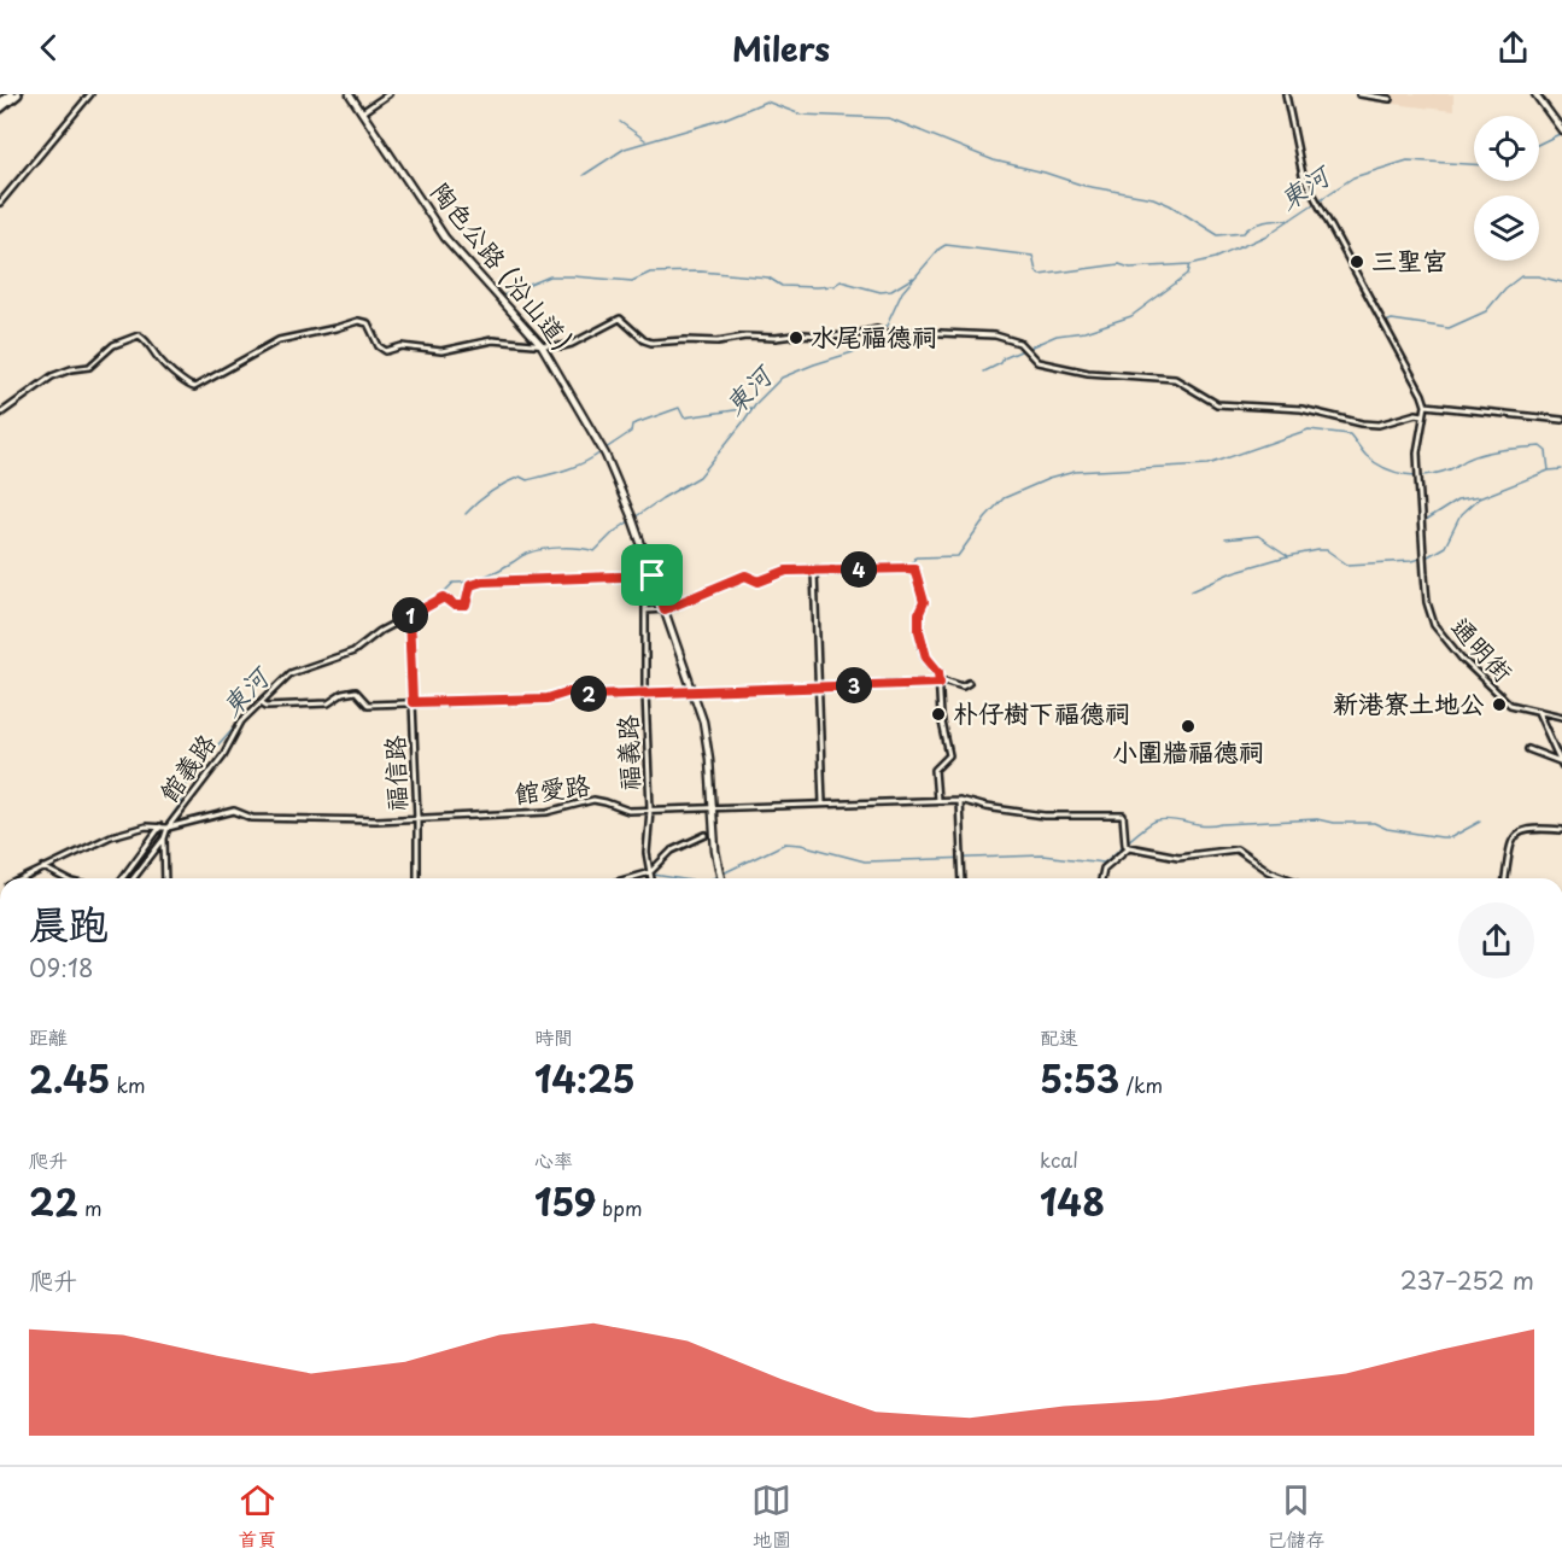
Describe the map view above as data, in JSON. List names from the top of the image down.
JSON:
{
  "streets": {
    "main road": ["陶色公路 (沿山道)"],
    "street": [
      "通明街",
      "福義路",
      "館義路",
      "福信路",
      "館愛路"
    ]
  },
  "crossings": [
    ["陶色公路 (沿山道)", "福義路"],
    ["陶色公路 (沿山道)", "館義路"],
    ["陶色公路 (沿山道)", "館愛路"],
    ["福義路", "館義路"],
    ["福義路", "館愛路"],
    ["館義路", "福信路"],
    ["館義路", "館愛路"],
    ["福信路", "館愛路"]
  ],
  "water": ["東河"],
  "places": [
    "三聖宮",
    "水尾福德祠",
    "新港寮土地公",
    "朴仔樹下福德祠",
    "小圍牆福德祠"
  ],
  "page": {
    "header": "Milers",
    "pins": [
      "4",
      "1",
      "3",
      "2"
    ],
    "heading": ["晨跑", "09:18"],
    "stats": [
      ["距離", "2.45 km"],
      ["時間", "14:25"],
      ["配速", "5:53 /km"],
      ["爬升", "22 m"],
      ["心率", "159 bpm"],
      ["kcal", "148"]
    ],
    "chart": ["爬升", "237–252 m"],
    "tabs": ["首頁", "地圖", "已儲存"]
  }
}
